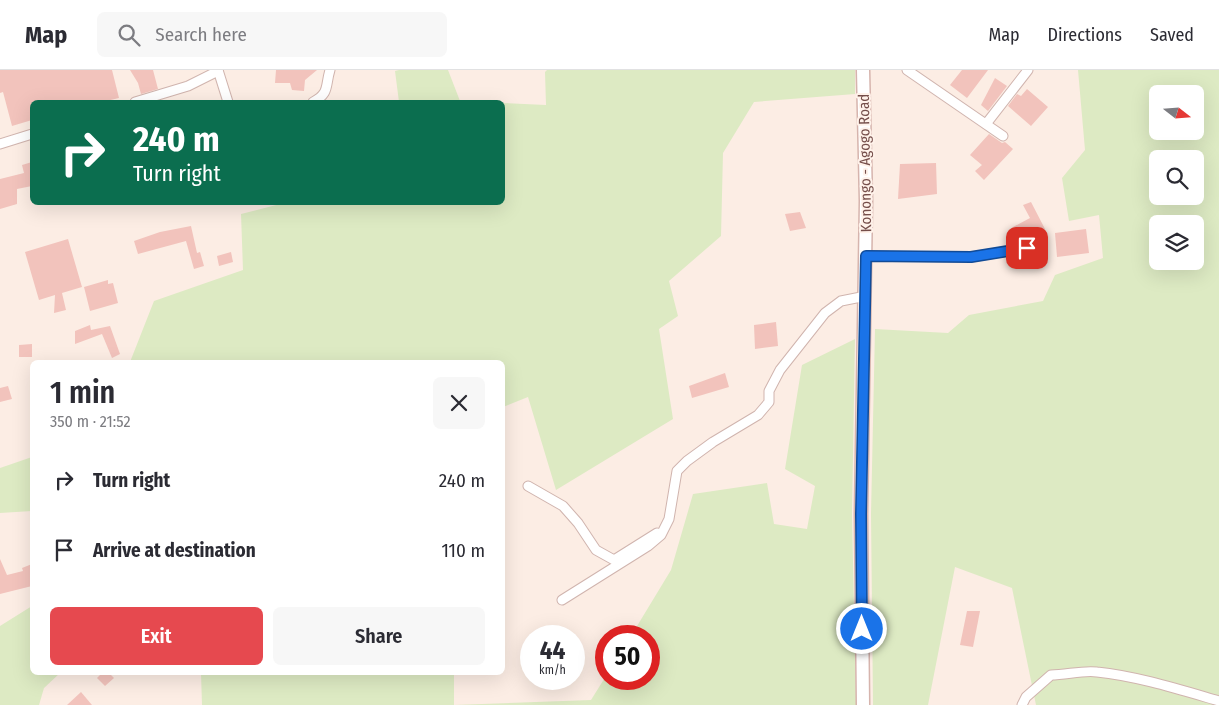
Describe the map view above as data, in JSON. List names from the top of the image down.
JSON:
{
  "streets": {
    "main road": ["Konongo - Agogo Road"]
  },
  "north": "right",
  "page": {
    "header": "Map",
    "search": "Search here",
    "nav": ["Map", "Directions", "Saved"],
    "turn": ["240 m", "Turn right"],
    "heading": ["1 min", "350 m · 21:52"],
    "list": [
      {
        "name": "Turn right",
        "value": "240 m"
      },
      {
        "name": "Arrive at destination",
        "value": "110 m"
      }
    ],
    "buttons": ["Exit", "Share"],
    "speed": "44 km/h",
    "limit": "50"
  }
}
